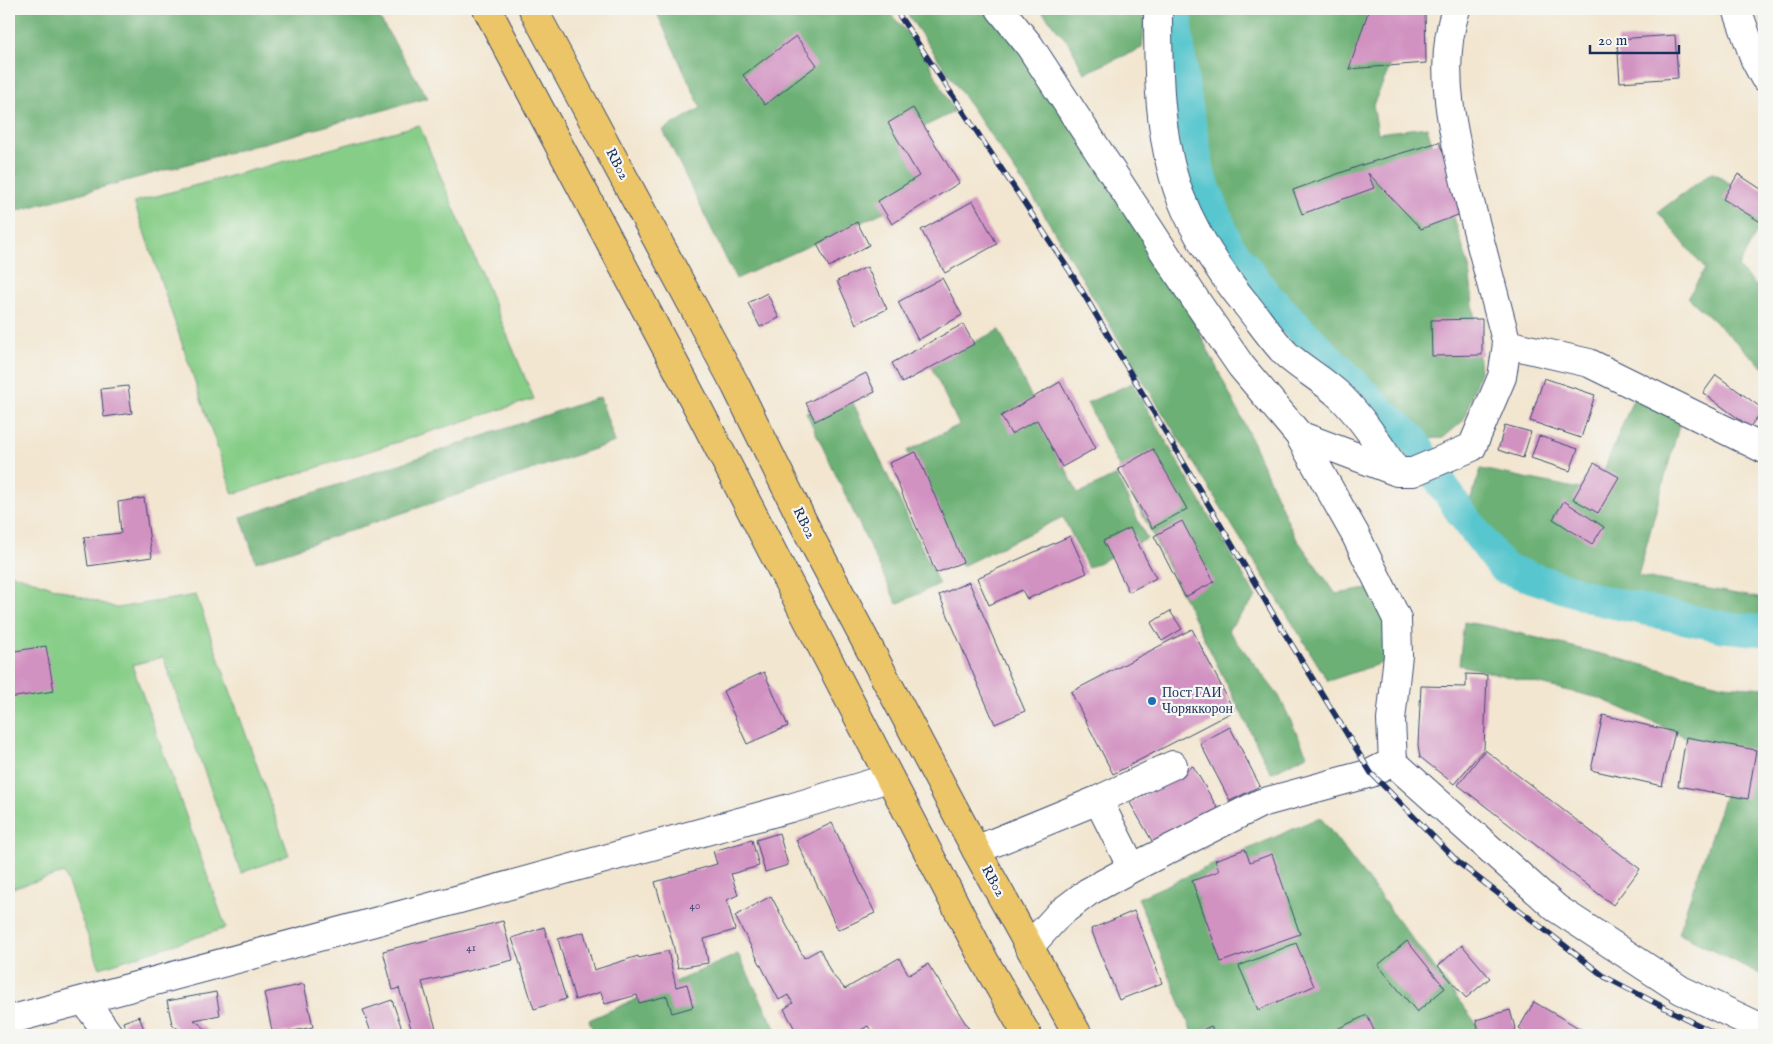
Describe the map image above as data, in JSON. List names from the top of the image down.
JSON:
{
  "streets": {
    "highway": ["RB02"]
  },
  "places": ["Пост ГАИ Чоряккорон"],
  "house_numbers": ["40", "41"],
  "scale_bar": "20 m"
}
